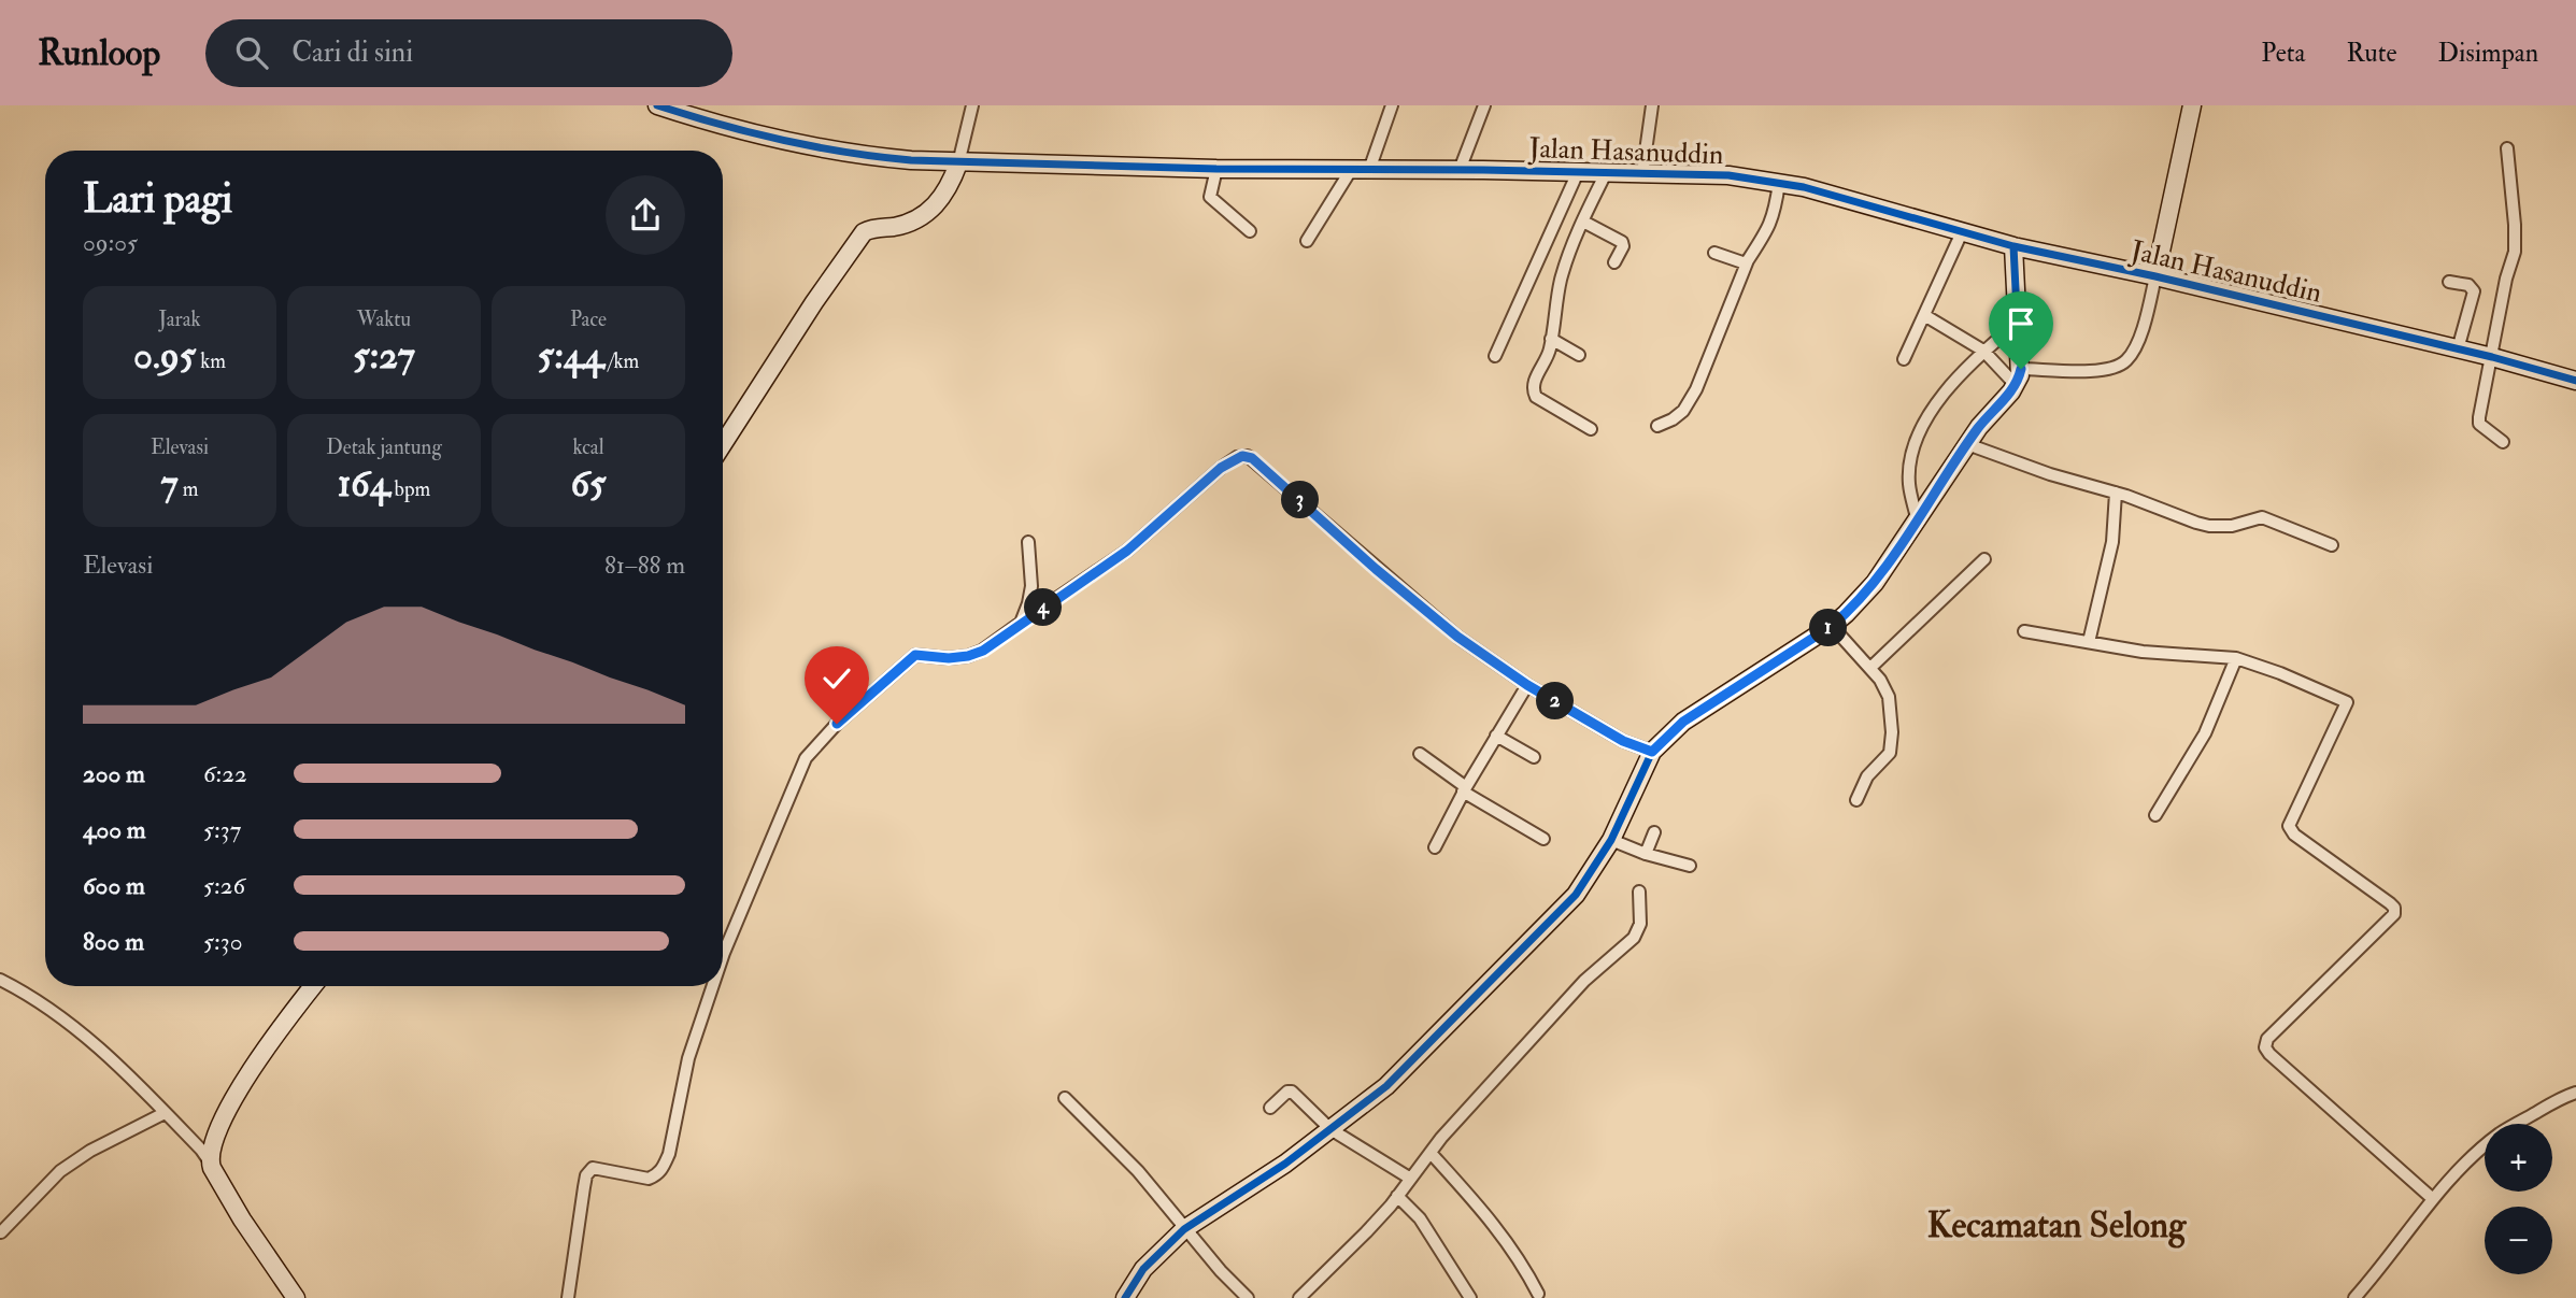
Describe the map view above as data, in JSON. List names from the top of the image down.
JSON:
{
  "streets": {
    "street": ["Jalan Hasanuddin"]
  },
  "districts": ["Kecamatan Selong"],
  "page": {
    "header": "Runloop",
    "search": "Cari di sini",
    "nav": ["Peta", "Rute", "Disimpan"],
    "heading": ["Lari pagi", "09:05"],
    "stats": [
      ["Jarak", "0.95 km"],
      ["Waktu", "5:27"],
      ["Pace", "5:44 /km"],
      ["Elevasi", "7 m"],
      ["Detak jantung", "164 bpm"],
      ["kcal", "65"]
    ],
    "pins": [
      "3",
      "4",
      "1",
      "2"
    ],
    "chart": ["Elevasi", "81–88 m"],
    "list": [
      {
        "name": "200 m",
        "note": "6:22"
      },
      {
        "name": "400 m",
        "note": "5:37"
      },
      {
        "name": "600 m",
        "note": "5:26"
      },
      {
        "name": "800 m",
        "note": "5:30"
      }
    ],
    "map_buttons": ["+", "−"]
  }
}
